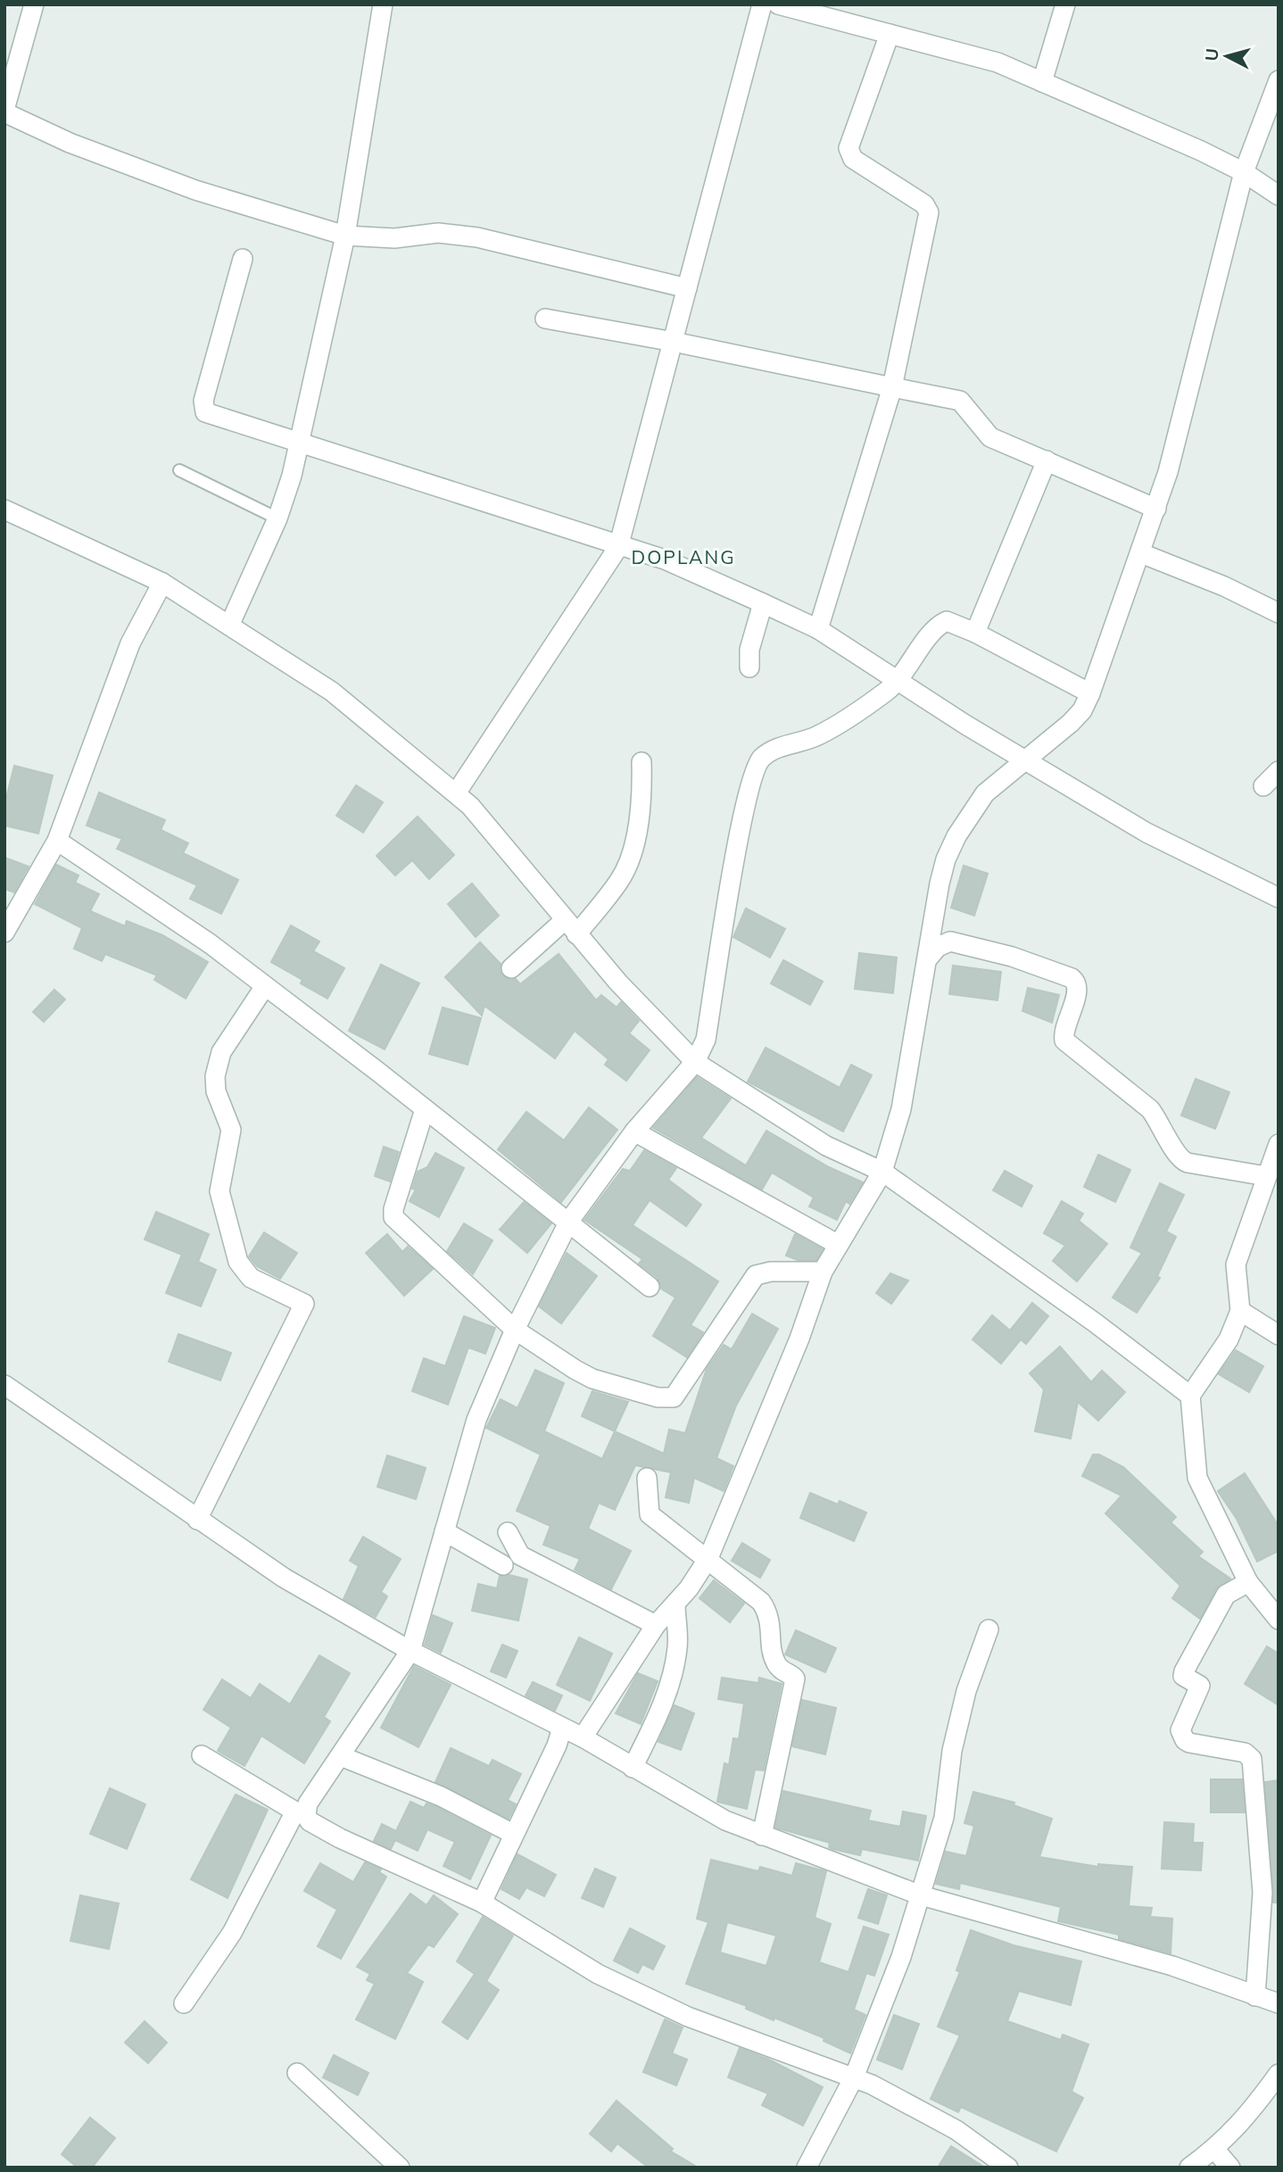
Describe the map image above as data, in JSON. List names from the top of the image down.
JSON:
{
  "districts": ["DOPLANG"],
  "north": "left"
}
